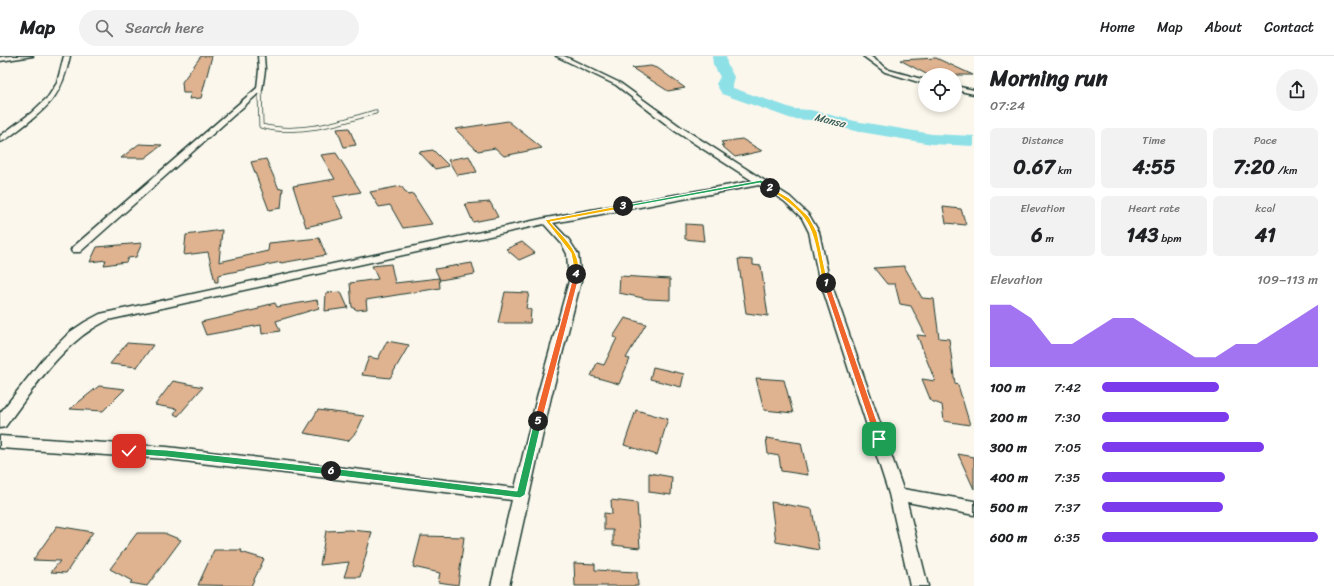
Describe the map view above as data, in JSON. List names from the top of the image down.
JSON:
{
  "water": ["Mansa"],
  "page": {
    "header": "Map",
    "search": "Search here",
    "nav": [
      "Home",
      "Map",
      "About",
      "Contact"
    ],
    "heading": ["Morning run", "07:24"],
    "stats": [
      ["Distance", "0.67 km"],
      ["Time", "4:55"],
      ["Pace", "7:20 /km"],
      ["Elevation", "6 m"],
      ["Heart rate", "143 bpm"],
      ["kcal", "41"]
    ],
    "pins": [
      "2",
      "3",
      "4",
      "1",
      "5",
      "6"
    ],
    "chart": ["Elevation", "109–113 m"],
    "list": [
      {
        "name": "100 m",
        "note": "7:42"
      },
      {
        "name": "200 m",
        "note": "7:30"
      },
      {
        "name": "300 m",
        "note": "7:05"
      },
      {
        "name": "400 m",
        "note": "7:35"
      },
      {
        "name": "500 m",
        "note": "7:37"
      },
      {
        "name": "600 m",
        "note": "6:35"
      }
    ]
  }
}
